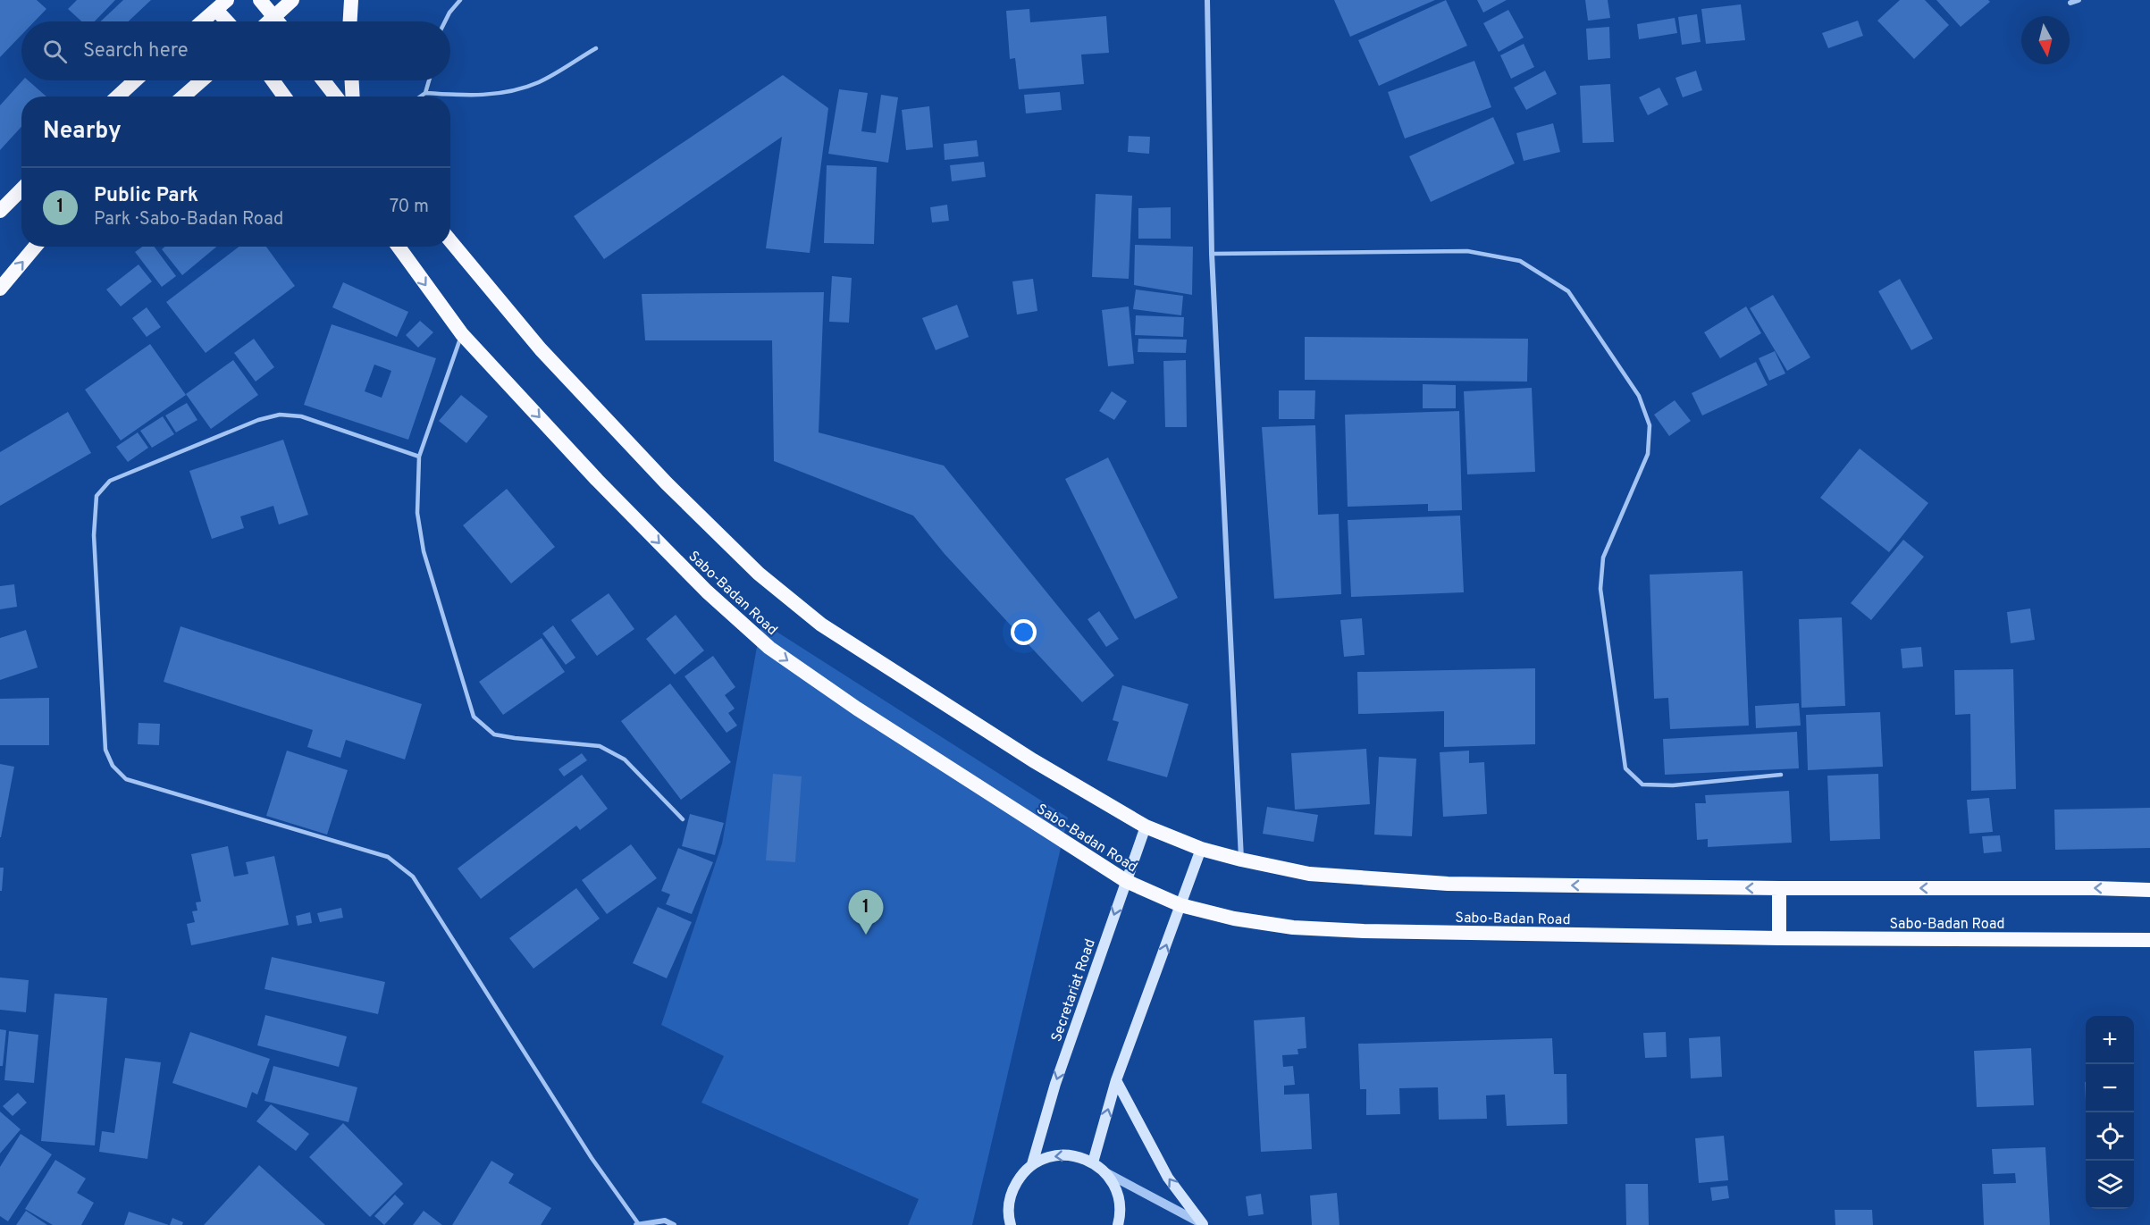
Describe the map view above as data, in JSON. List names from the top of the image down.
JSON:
{
  "streets": {
    "highway": ["Sabo-Badan Road"],
    "main road": ["Secretariat Road"]
  },
  "crossings": [
    ["Sabo-Badan Road", "Secretariat Road"]
  ],
  "north": "bottom",
  "page": {
    "search": "Search here",
    "heading": "Nearby",
    "list": [
      {
        "mark": "1",
        "name": "Public Park",
        "note": "Park · Sabo-Badan Road",
        "value": "70 m"
      }
    ],
    "pins": "1",
    "map_buttons": ["+", "−"]
  }
}
